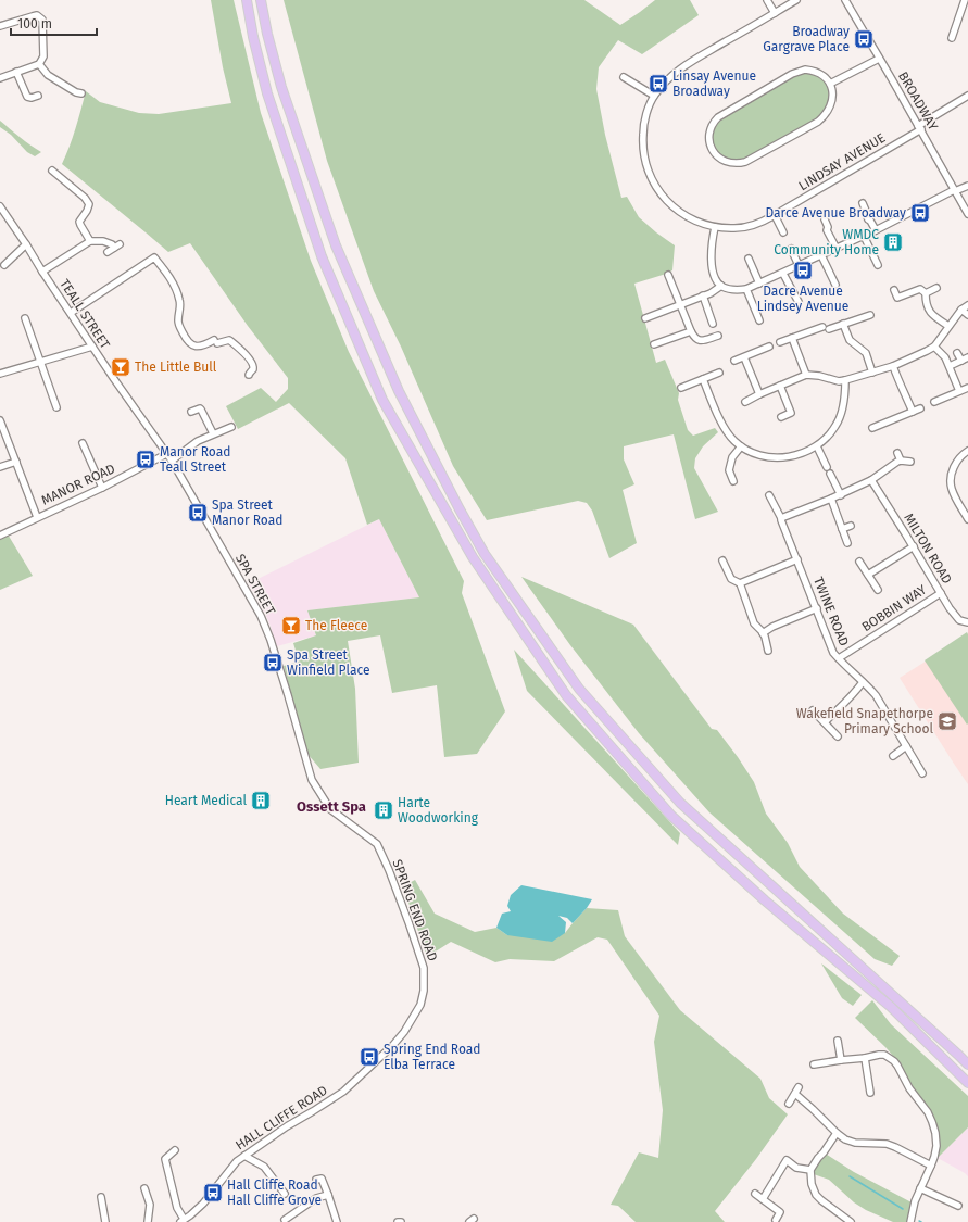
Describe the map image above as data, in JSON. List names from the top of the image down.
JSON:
{
  "streets": {
    "street": [
      "BROADWAY",
      "LINDSAY AVENUE",
      "TEALL STREET",
      "MANOR ROAD",
      "MILTON ROAD",
      "SPA STREET",
      "BOBBIN WAY",
      "TWINE ROAD",
      "SPRING END ROAD",
      "HALL CLIFFE ROAD"
    ]
  },
  "crossings": [
    ["BROADWAY", "LINDSAY AVENUE"],
    ["TEALL STREET", "MANOR ROAD"],
    ["TEALL STREET", "SPA STREET"],
    ["MANOR ROAD", "SPA STREET"],
    ["MILTON ROAD", "BOBBIN WAY"],
    ["SPA STREET", "SPRING END ROAD"],
    ["BOBBIN WAY", "TWINE ROAD"],
    ["SPRING END ROAD", "HALL CLIFFE ROAD"]
  ],
  "districts": ["Ossett Spa"],
  "places": {
    "bus stop": [
      "Broadway Gargrave Place",
      "Linsay Avenue Broadway",
      "Darce Avenue Broadway",
      "Dacre Avenue Lindsey Avenue",
      "Manor Road Teall Street",
      "Spa Street Manor Road",
      "Spa Street Winfield Place",
      "Spring End Road Elba Terrace",
      "Hall Cliffe Road Hall Cliffe Grove"
    ],
    "building": ["WMDC Community Home", "Heart Medical", "Harte Woodworking"],
    "bar": ["The Little Bull", "The Fleece"],
    "school or university": ["Wakefield Snapethorpe Primary School"]
  },
  "scale_bar": "100 m"
}
